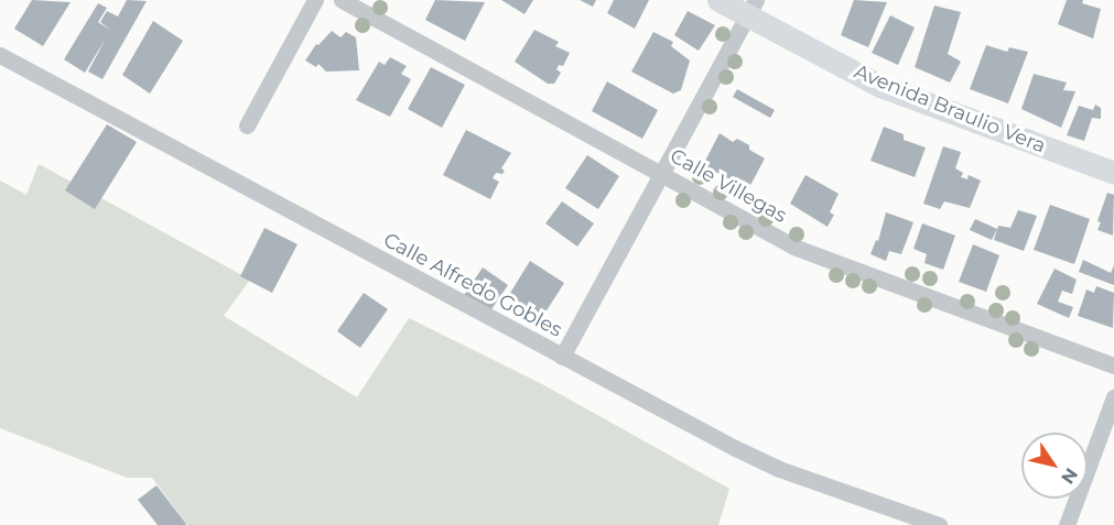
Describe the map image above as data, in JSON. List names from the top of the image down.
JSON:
{
  "streets": {
    "main road": ["Avenida Braulio Vera"],
    "street": ["Calle Villegas", "Calle Alfredo Gobles"]
  },
  "north": "bottom right"
}
